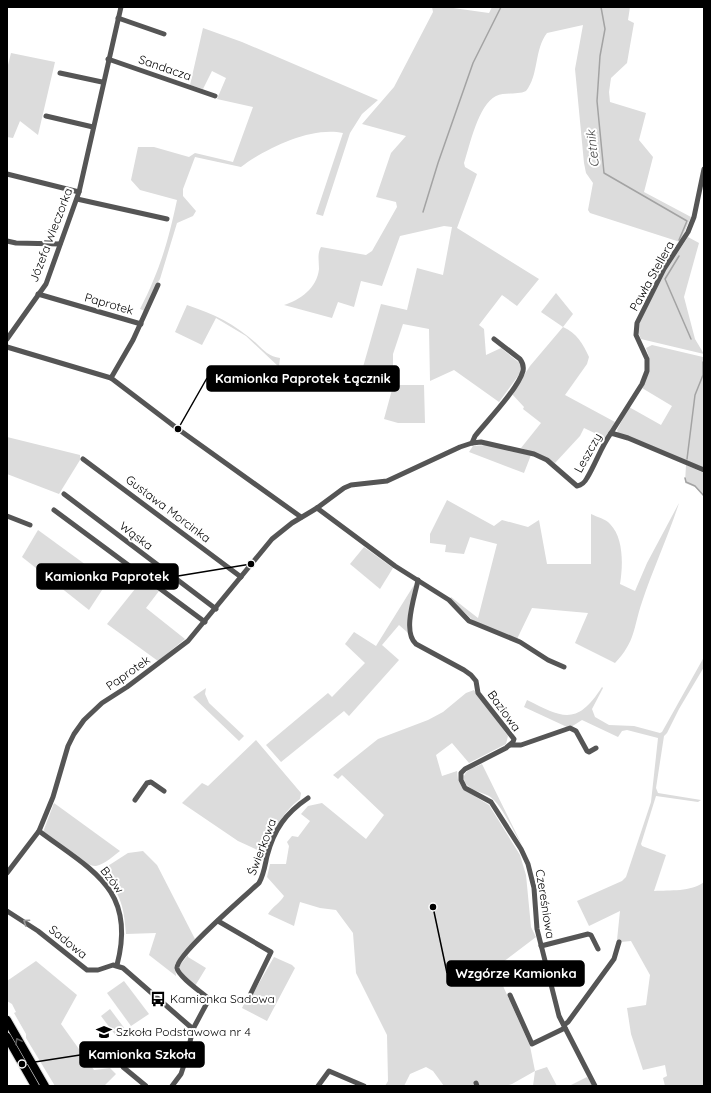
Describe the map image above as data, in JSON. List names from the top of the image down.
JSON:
{
  "streets": {
    "street": [
      "Sandacza",
      "Józefa Wieczorka",
      "Pawła Stellera",
      "Paprotek",
      "Leszczy",
      "Gustawa Morcinka",
      "Wąska",
      "Baziowa",
      "Świerkowa",
      "Bzów",
      "Czereśniowa",
      "Sadowa"
    ]
  },
  "crossings": [
    ["Józefa Wieczorka", "Paprotek"],
    ["Pawła Stellera", "Leszczy"],
    ["Paprotek", "Leszczy"],
    ["Paprotek", "Gustawa Morcinka"],
    ["Paprotek", "Wąska"],
    ["Paprotek", "Bzów"],
    ["Baziowa", "Czereśniowa"],
    ["Bzów", "Sadowa"]
  ],
  "one_way": ["Sadowa"],
  "water": ["Cetnik"],
  "places": {
    "other": [
      "Kamionka Paprotek Łącznik",
      "Kamionka Paprotek",
      "Wzgórze Kamionka",
      "Kamionka Szkoła"
    ],
    "bus stop": ["Kamionka Sadowa"],
    "school or university": ["Szkoła Podstawowa nr 4"]
  }
}
